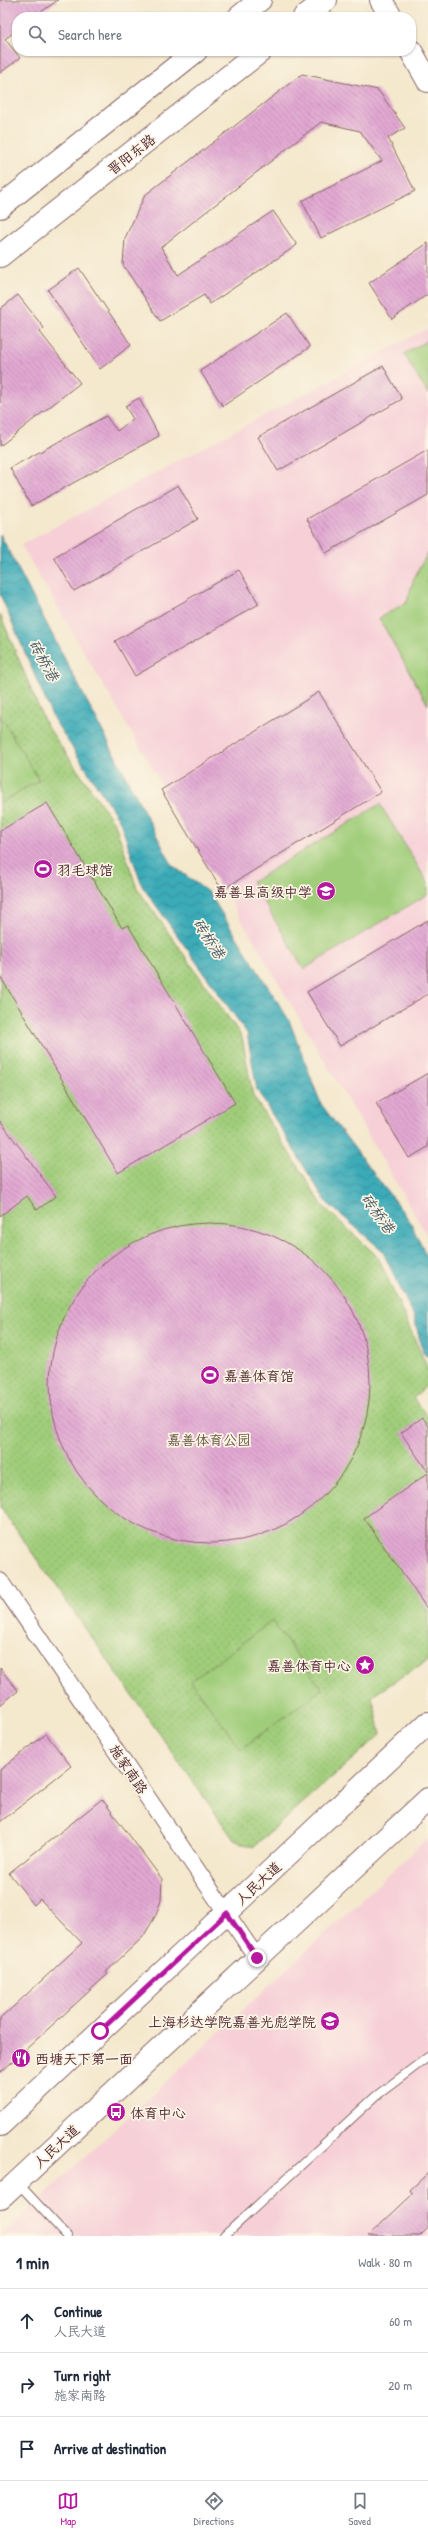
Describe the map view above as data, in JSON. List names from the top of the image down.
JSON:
{
  "streets": {
    "main road": ["晋阳东路", "人民大道"],
    "street": ["施家南路"]
  },
  "crossings": [
    ["施家南路", "人民大道"]
  ],
  "water": ["砖桥港"],
  "parks": ["嘉善体育公园"],
  "places": {
    "sports": ["羽毛球馆", "嘉善体育馆"],
    "school or university": ["嘉善县高级中学", "上海杉达学院嘉善光彪学院"],
    "place": ["嘉善体育中心"],
    "restaurant": ["西塘天下第一面"],
    "bus stop": ["体育中心"]
  },
  "page": {
    "search": "Search here",
    "heading": ["1 min", "Walk · 80 m"],
    "list": [
      ["Continue", "人民大道", "60 m"],
      ["Turn right", "施家南路", "20 m"],
      "Arrive at destination"
    ],
    "nav": ["Map", "Directions", "Saved"]
  }
}
